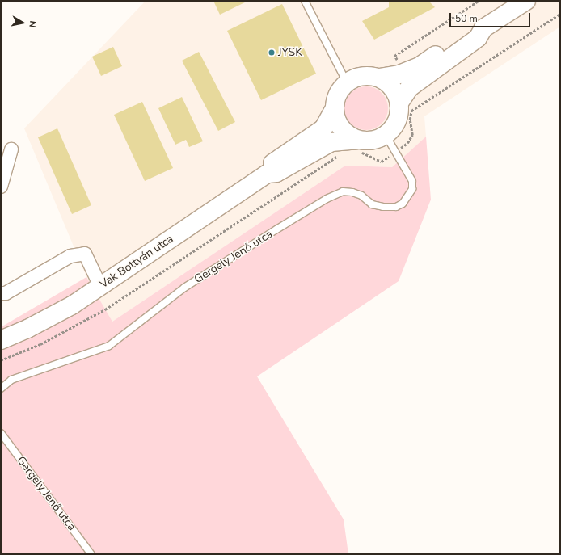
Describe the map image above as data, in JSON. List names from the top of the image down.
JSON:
{
  "streets": {
    "main road": ["Vak Bottyán utca"],
    "lane": ["Gergely Jenő utca"]
  },
  "crossings": [
    ["Gergely Jenő utca", "Vak Bottyán utca"]
  ],
  "places": ["JYSK"],
  "scale_bar": "50 m",
  "north": "right"
}
